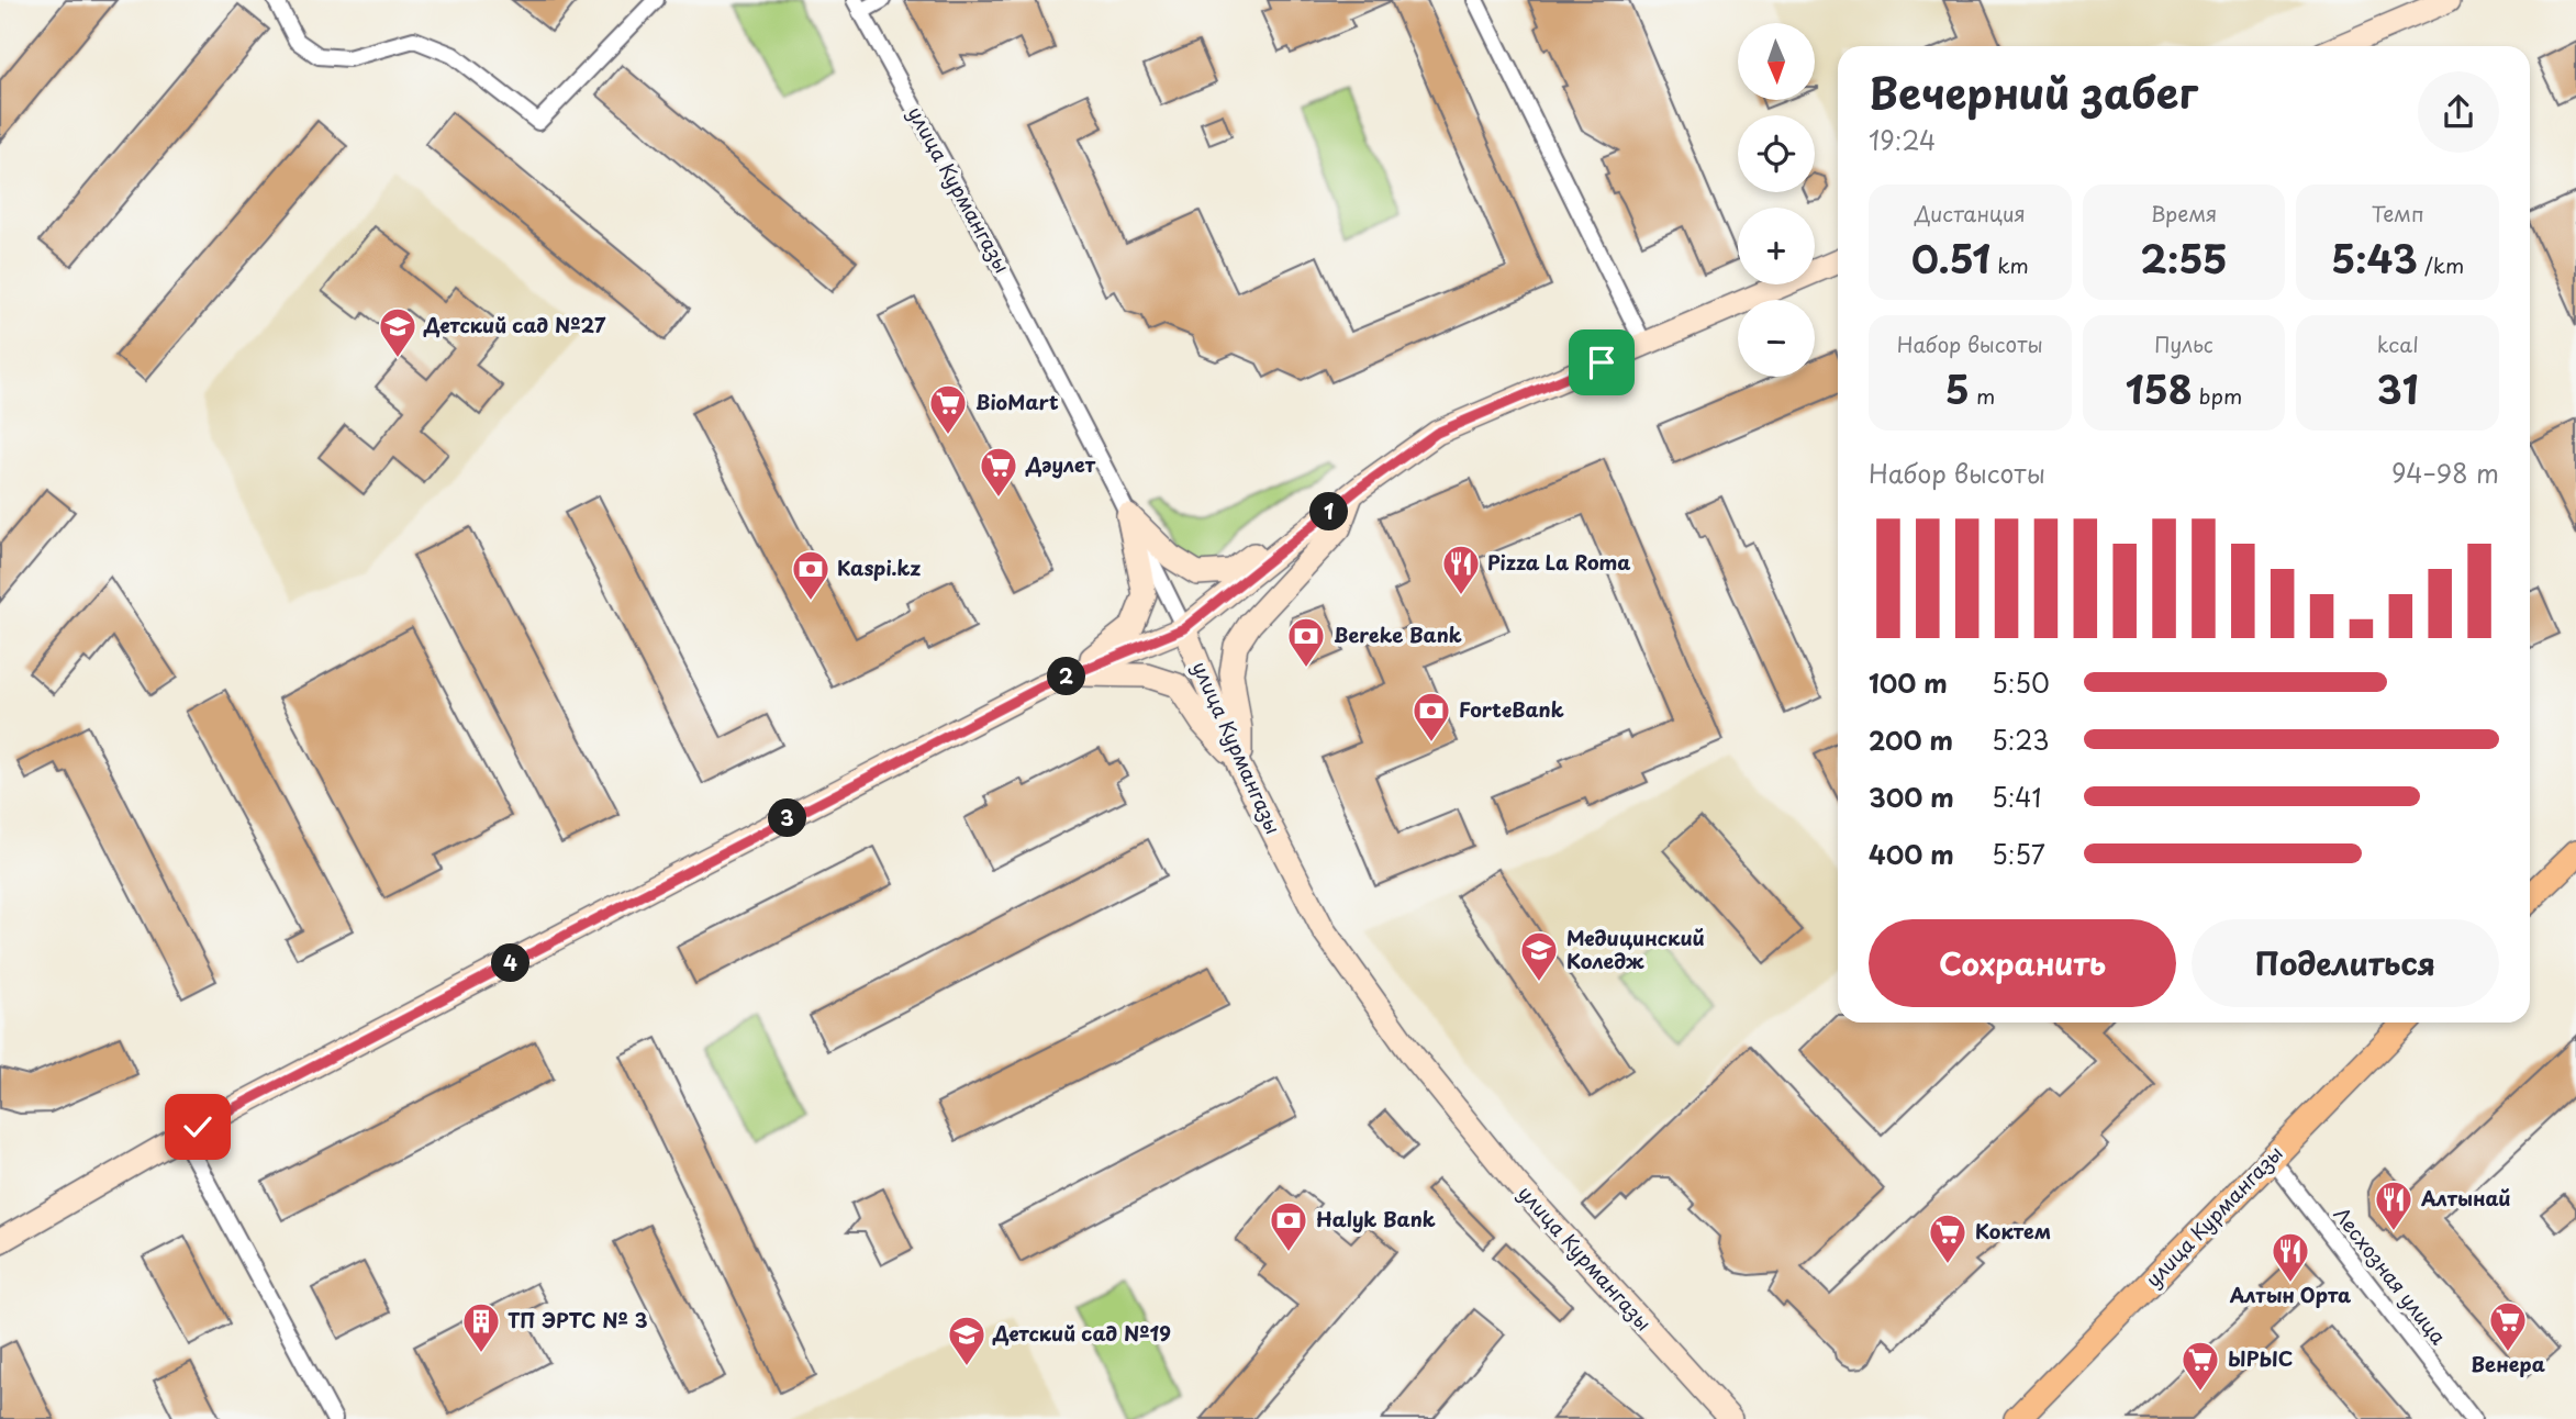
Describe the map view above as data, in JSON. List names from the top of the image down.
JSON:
{
  "streets": {
    "main road": ["улица Курмангазы"],
    "street": ["Лесхозная улица"]
  },
  "crossings": [
    ["улица Курмангазы", "Лесхозная улица"]
  ],
  "places": {
    "school or university": ["Детский сад №27", "Медицинский Коледж", "Детский сад №19"],
    "supermarket": [
      "BioMart",
      "Дәулет",
      "Коктем",
      "Венера",
      "ЫРЫС"
    ],
    "restaurant": ["Pizza La Roma", "Алтынай", "Алтын Орта"],
    "bank": [
      "Kaspi.kz",
      "Bereke Bank",
      "ForteBank",
      "Halyk Bank"
    ],
    "building": ["ТП ЭРТС № 3"]
  },
  "north": "bottom",
  "page": {
    "map_buttons": ["+", "−"],
    "heading": ["Вечерний забег", "19:24"],
    "stats": [
      ["Дистанция", "0.51 km"],
      ["Время", "2:55"],
      ["Темп", "5:43 /km"],
      ["Набор высоты", "5 m"],
      ["Пульс", "158 bpm"],
      ["kcal", "31"]
    ],
    "chart": ["Набор высоты", "94–98 m"],
    "pins": [
      "1",
      "2",
      "3",
      "4"
    ],
    "list": [
      {
        "name": "100 m",
        "note": "5:50"
      },
      {
        "name": "200 m",
        "note": "5:23"
      },
      {
        "name": "300 m",
        "note": "5:41"
      },
      {
        "name": "400 m",
        "note": "5:57"
      }
    ],
    "buttons": ["Сохранить", "Поделиться"]
  }
}
